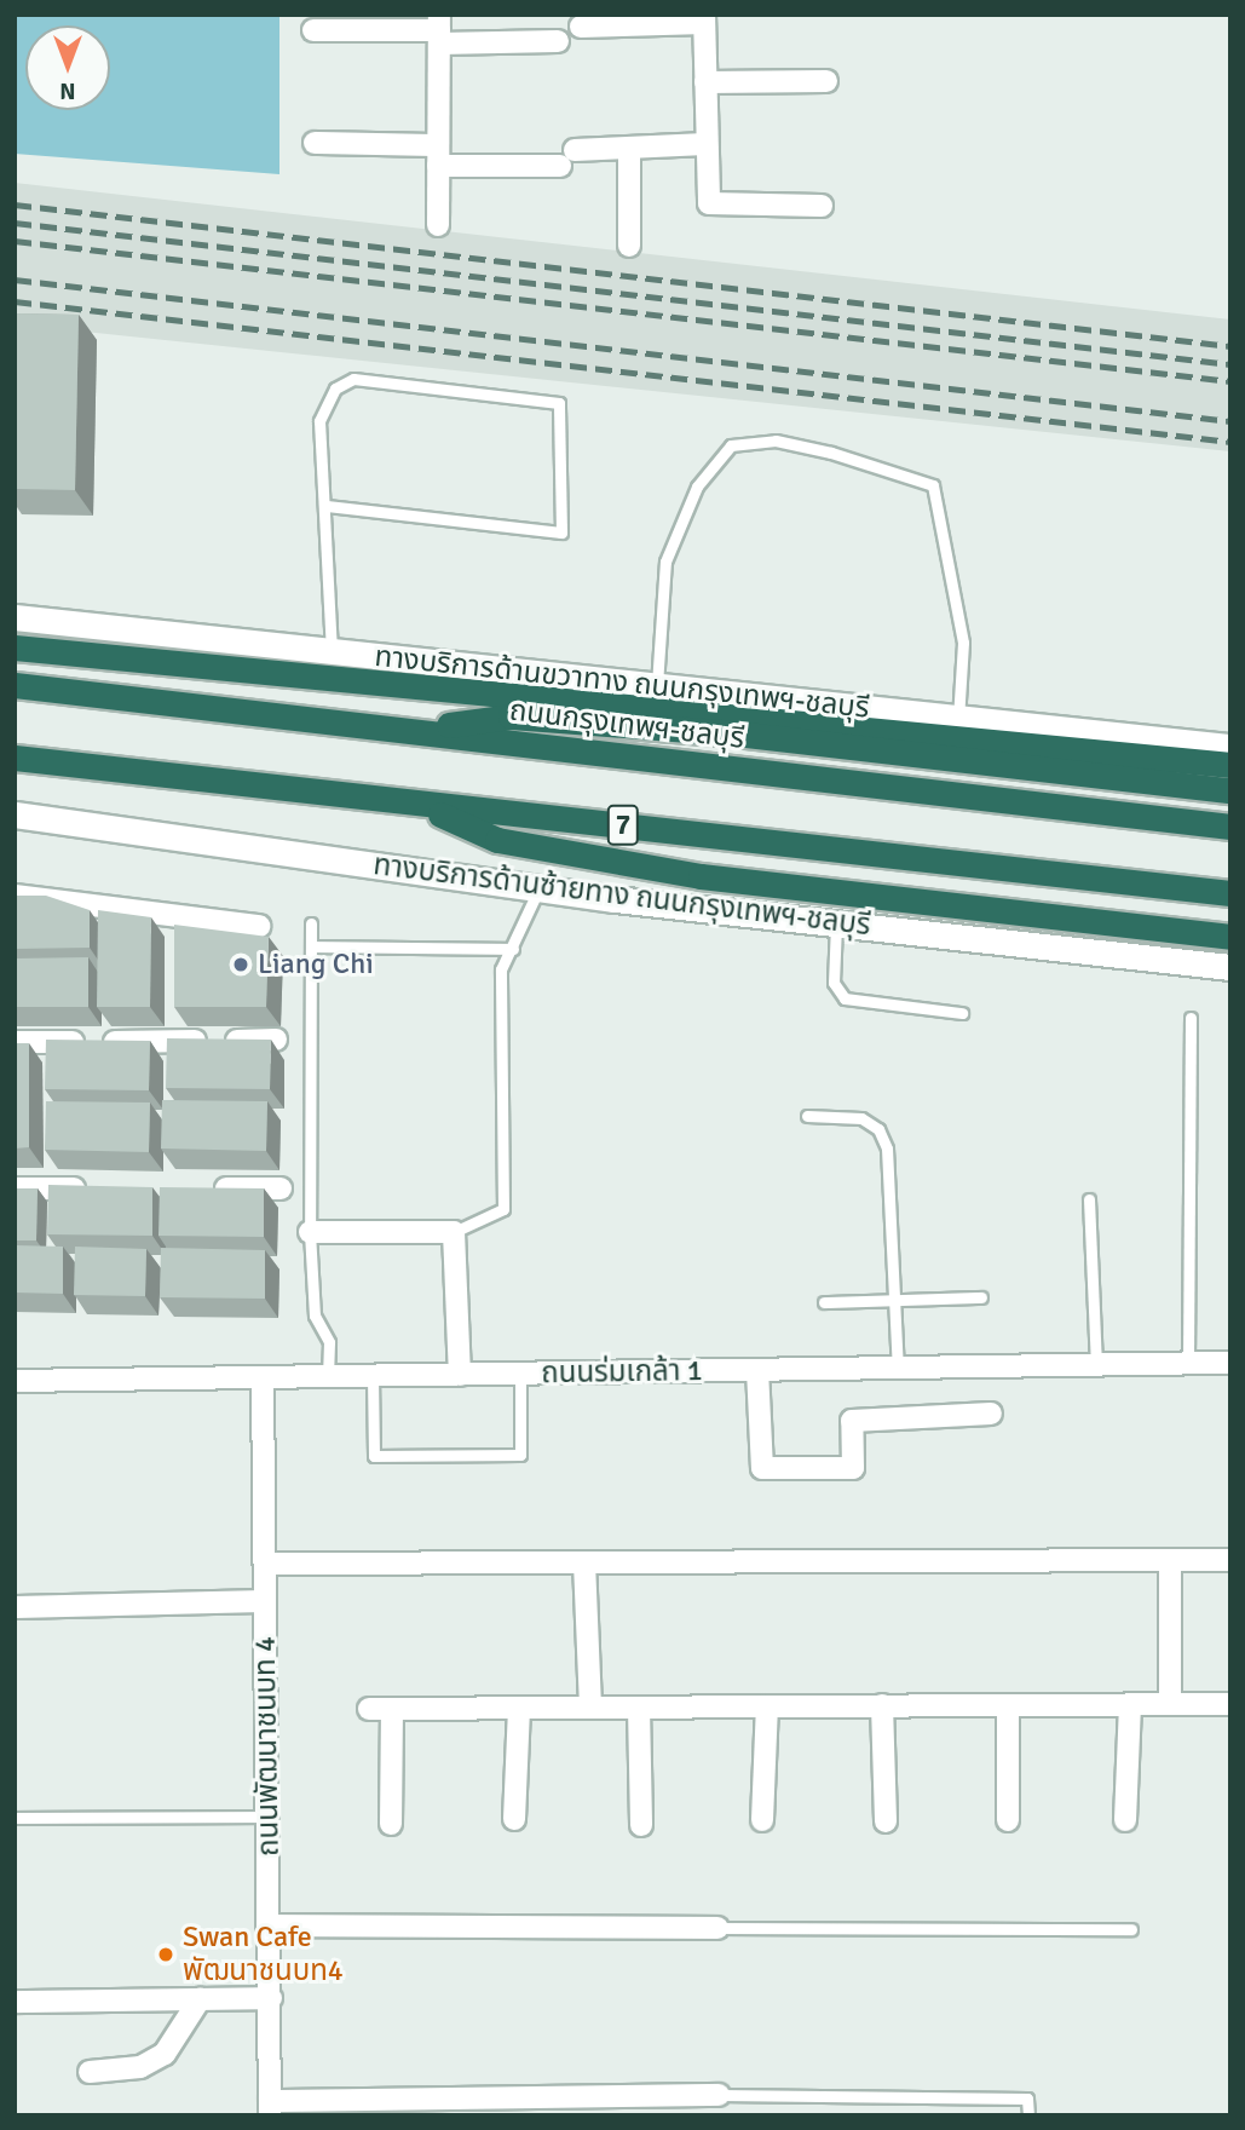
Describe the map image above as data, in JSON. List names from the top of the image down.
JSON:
{
  "streets": {
    "highway": ["ถนนกรุงเทพฯ-ชลบุรี", "7"],
    "main road": ["ทางบริการด้านขวาทาง ถนนกรุงเทพฯ-ชลบุรี", "ทางบริการด้านซ้ายทาง ถนนกรุงเทพฯ-ชลบุรี"],
    "street": ["ถนนร่มเกล้า 1", "ถนนพัฒนาชนบท 4"]
  },
  "crossings": [
    ["ถนนร่มเกล้า 1", "ถนนพัฒนาชนบท 4"]
  ],
  "places": ["Liang Chi", "Swan Cafe พัฒนาชนบท4"],
  "north": "bottom"
}
